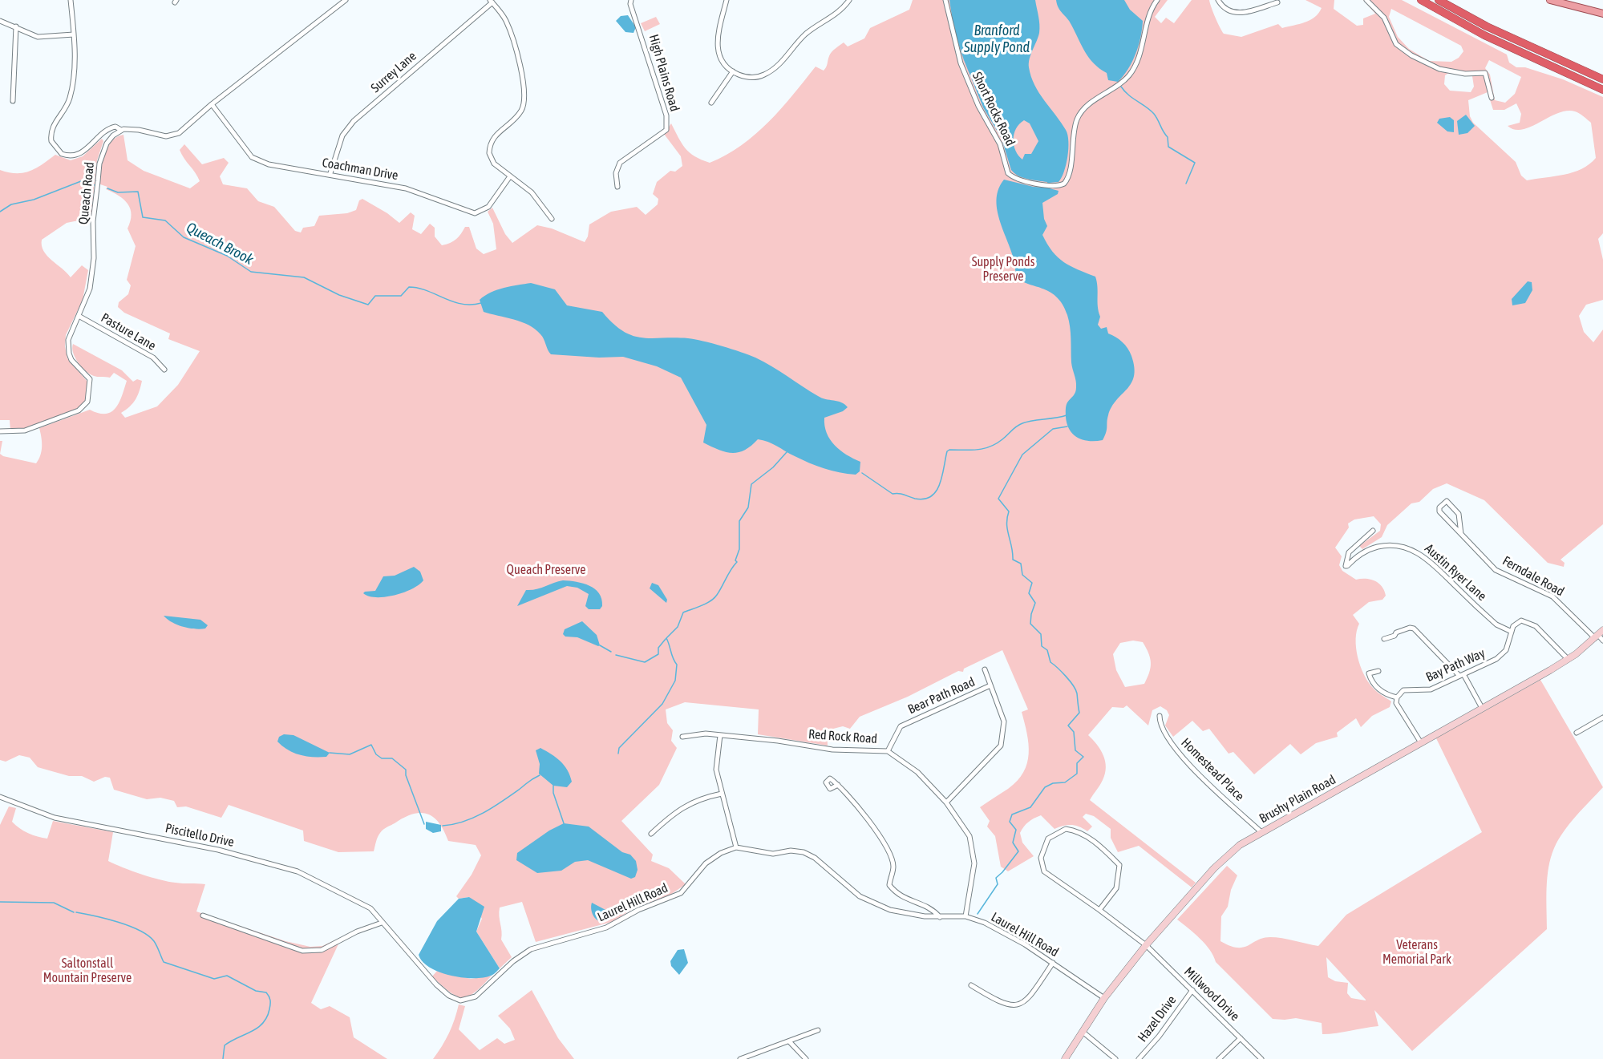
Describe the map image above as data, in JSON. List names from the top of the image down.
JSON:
{
  "streets": {
    "main road": ["Brushy Plain Road"],
    "street": [
      "Surrey Lane",
      "High Plains Road",
      "Short Rocks Road",
      "Coachman Drive",
      "Queach Road",
      "Pasture Lane",
      "Austin Ryer Lane",
      "Ferndale Road",
      "Bay Path Way",
      "Bear Path Road",
      "Red Rock Road",
      "Homestead Place",
      "Piscitello Drive",
      "Laurel Hill Road",
      "Millwood Drive",
      "Hazel Drive"
    ]
  },
  "crossings": [
    ["Surrey Lane", "Coachman Drive"],
    ["Queach Road", "Pasture Lane"],
    ["Austin Ryer Lane", "Bay Path Way"],
    ["Ferndale Road", "Brushy Plain Road"],
    ["Bear Path Road", "Red Rock Road"],
    ["Red Rock Road", "Laurel Hill Road"],
    ["Homestead Place", "Brushy Plain Road"],
    ["Brushy Plain Road", "Laurel Hill Road"],
    ["Brushy Plain Road", "Millwood Drive"],
    ["Piscitello Drive", "Laurel Hill Road"],
    ["Millwood Drive", "Hazel Drive"]
  ],
  "water": ["Branford Supply Pond", "Queach Brook"],
  "parks": [
    "Supply Ponds Preserve",
    "Queach Preserve",
    "Veterans Memorial Park",
    "Saltonstall Mountain Preserve"
  ]
}
